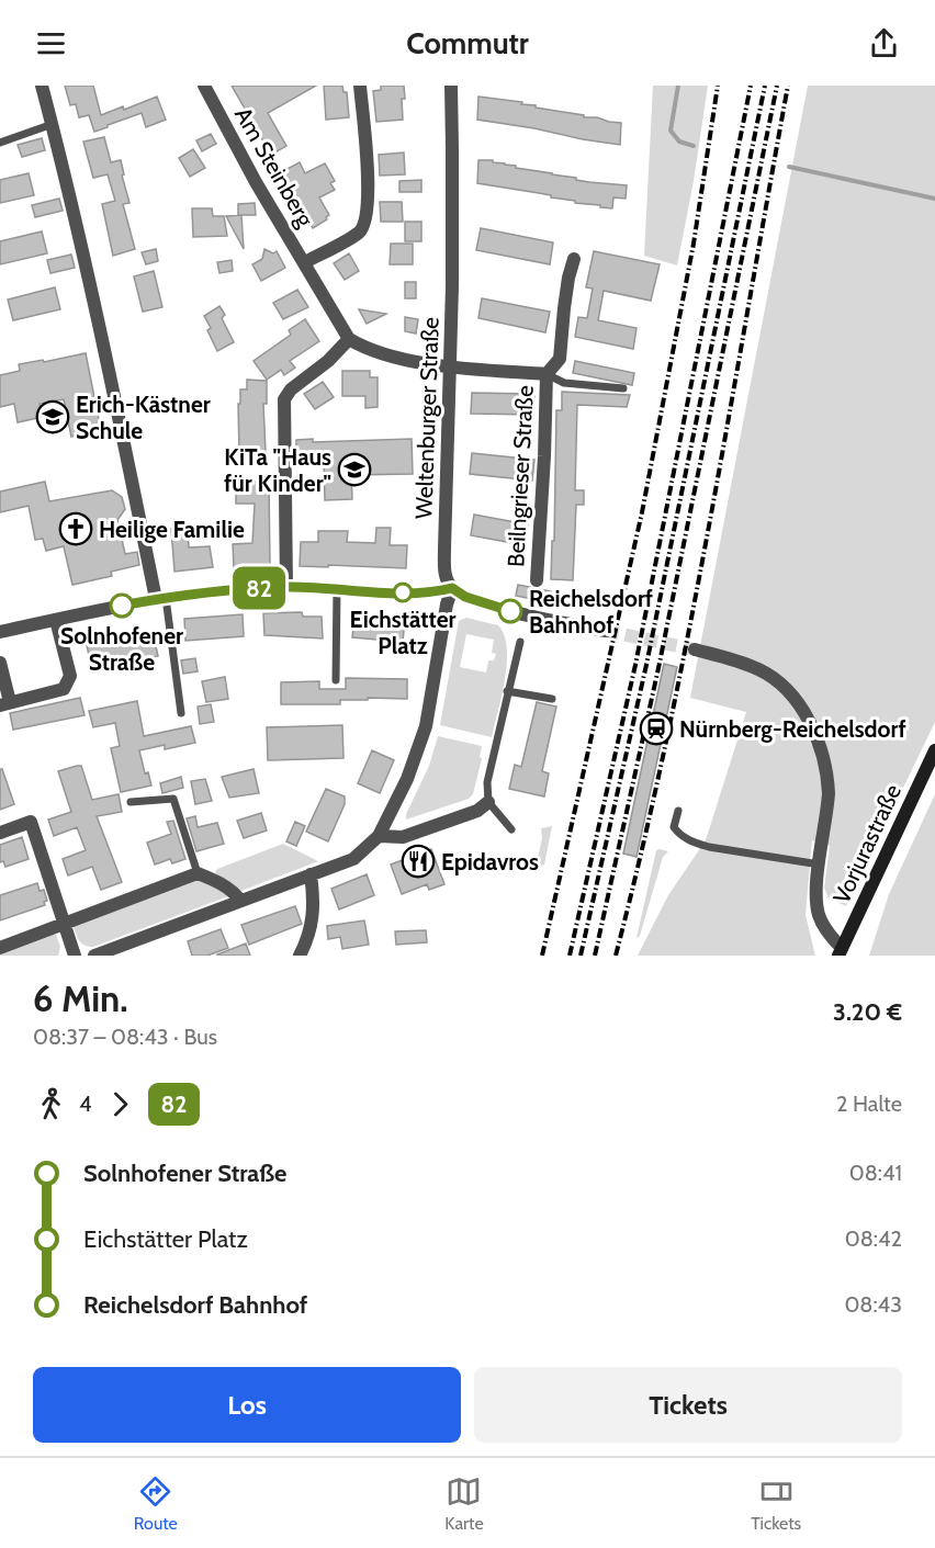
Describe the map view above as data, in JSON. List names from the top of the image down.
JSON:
{
  "streets": {
    "main road": ["Vorjurastraße"],
    "street": ["Am Steinberg", "Weltenburger Straße", "Beilngrieser Straße"]
  },
  "crossings": [
    ["Weltenburger Straße", "Beilngrieser Straße"]
  ],
  "places": {
    "school or university": ["Erich-Kästner Schule", "KiTa \"Haus für Kinder\""],
    "church": ["Heilige Familie"],
    "other": ["Eichstätter Platz", "Solnhofener Straße", "Reichelsdorf Bahnhof"],
    "station": ["Nürnberg-Reichelsdorf"],
    "restaurant": ["Epidavros"]
  },
  "lines": ["bus line 82"],
  "page": {
    "header": "Commutr",
    "on_map": "82",
    "heading": ["6 Min.", "08:37 – 08:43 · Bus", "3.20 €"],
    "legs": ["4", "82", "2 Halte"],
    "list": [
      {
        "name": "Solnhofener Straße",
        "value": "08:41"
      },
      {
        "name": "Eichstätter Platz",
        "value": "08:42"
      },
      {
        "name": "Reichelsdorf Bahnhof",
        "value": "08:43"
      }
    ],
    "buttons": ["Los", "Tickets"],
    "tabs": ["Route", "Karte", "Tickets"]
  }
}
